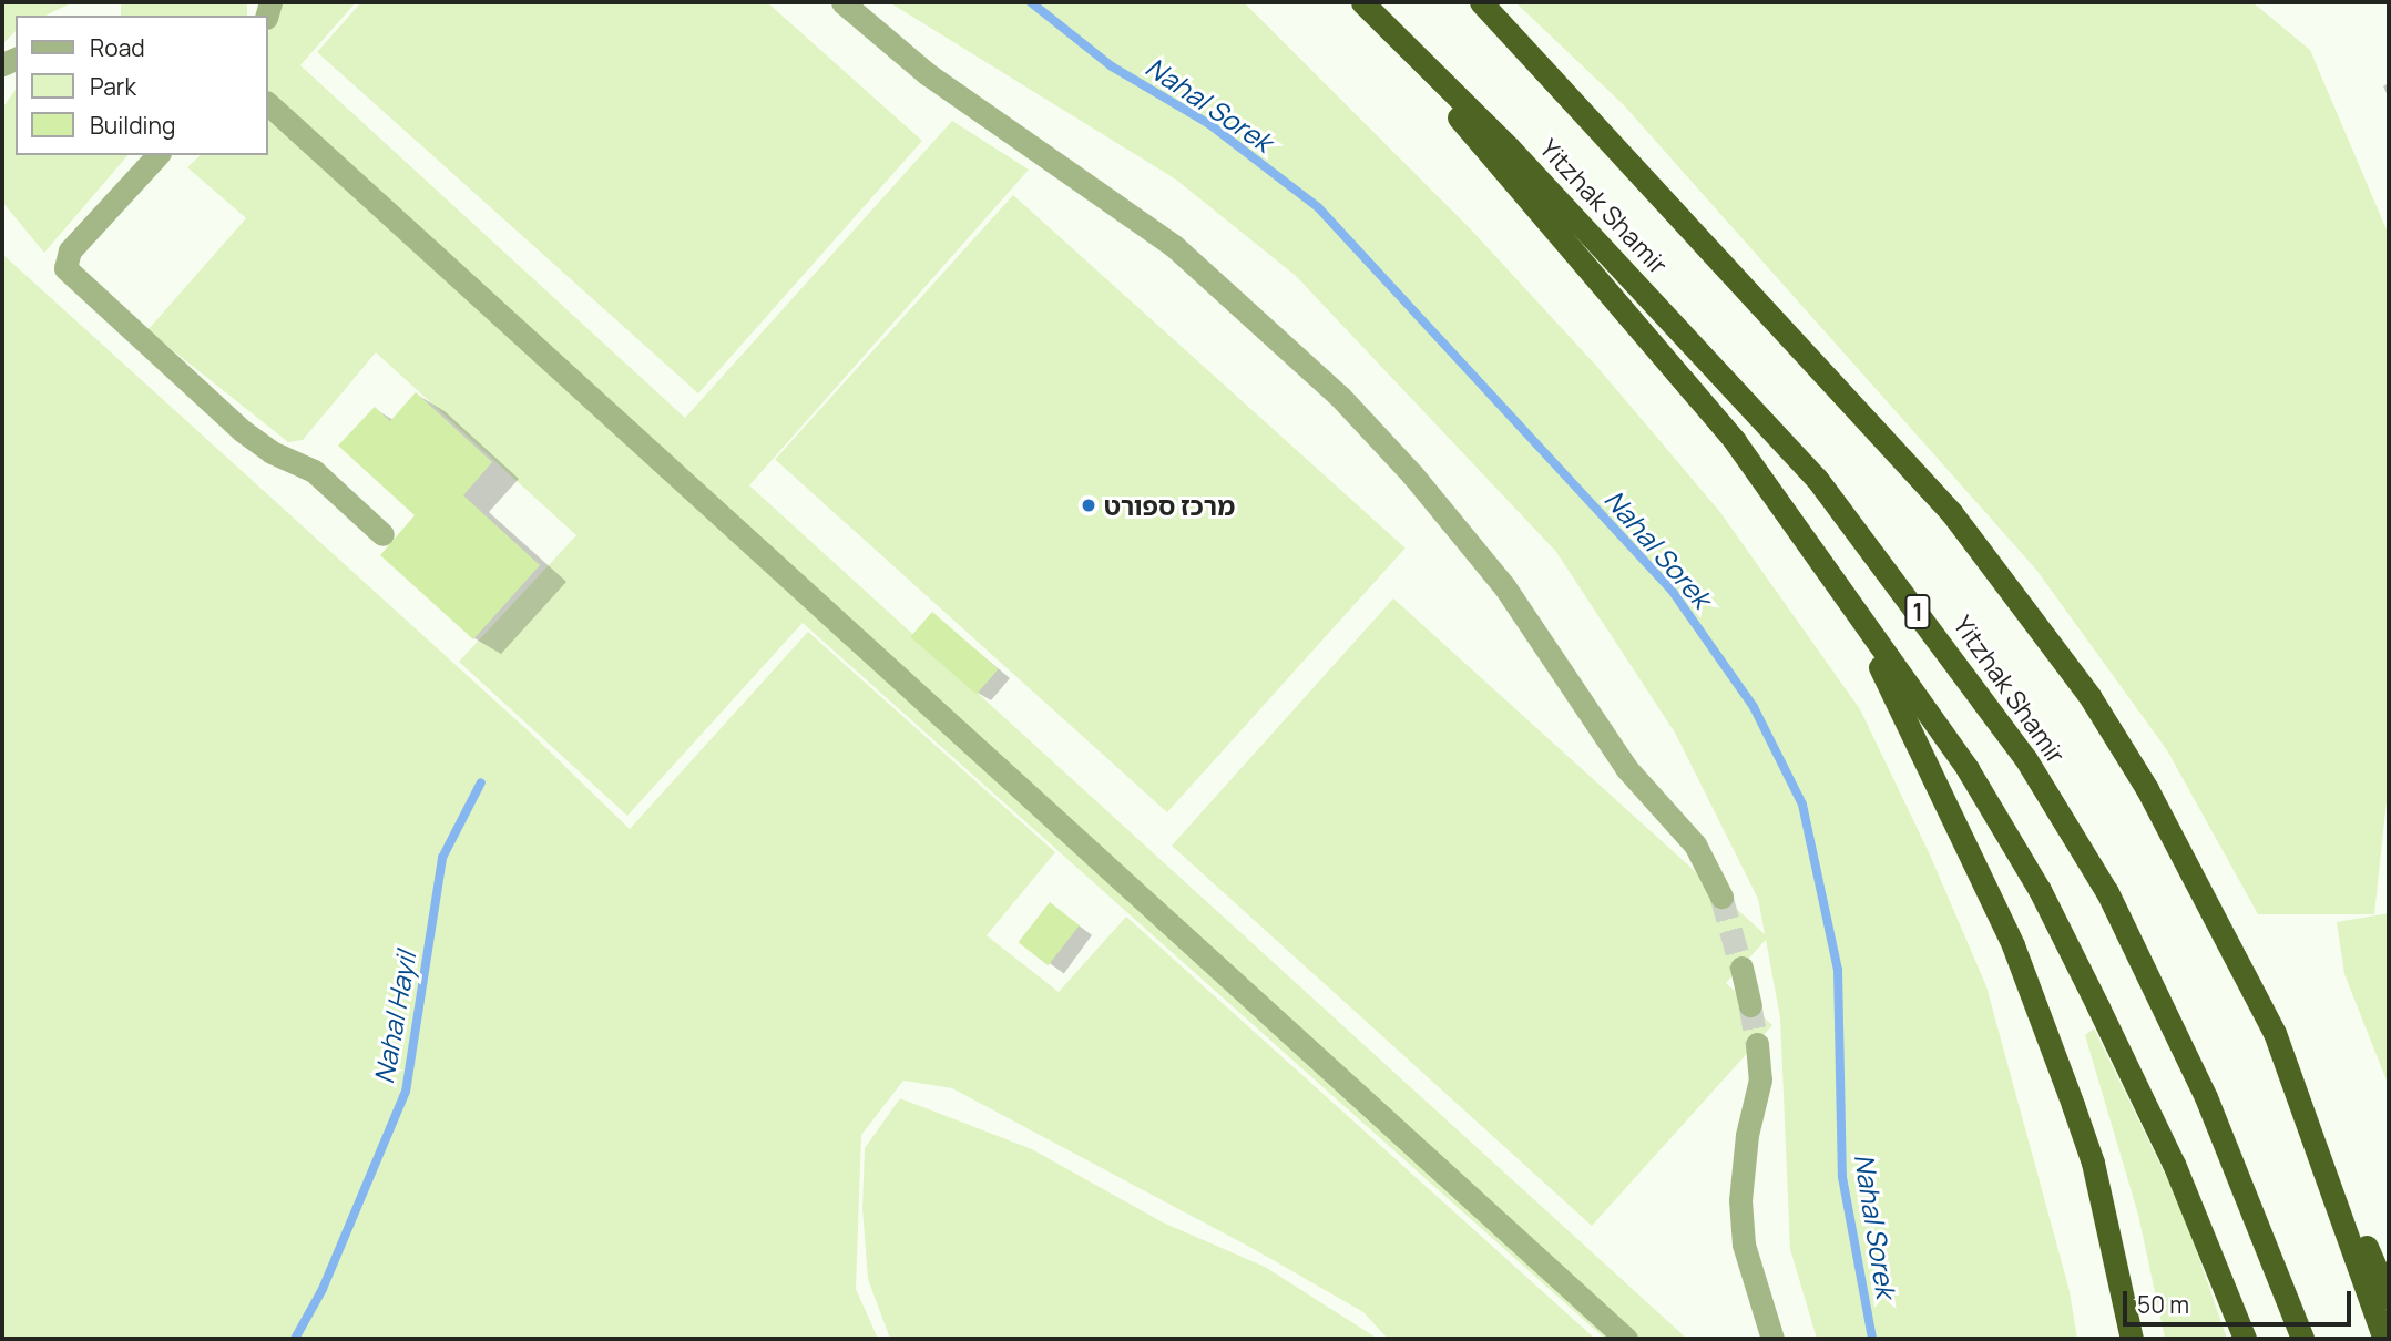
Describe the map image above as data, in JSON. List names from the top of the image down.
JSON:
{
  "streets": {
    "highway": ["Yitzhak Shamir", "1"]
  },
  "water": ["Nahal Sorek", "Nahal Hayil"],
  "places": ["מרכז ספורט"],
  "legend": ["Road", "Park", "Building"],
  "scale_bar": "50 m"
}
